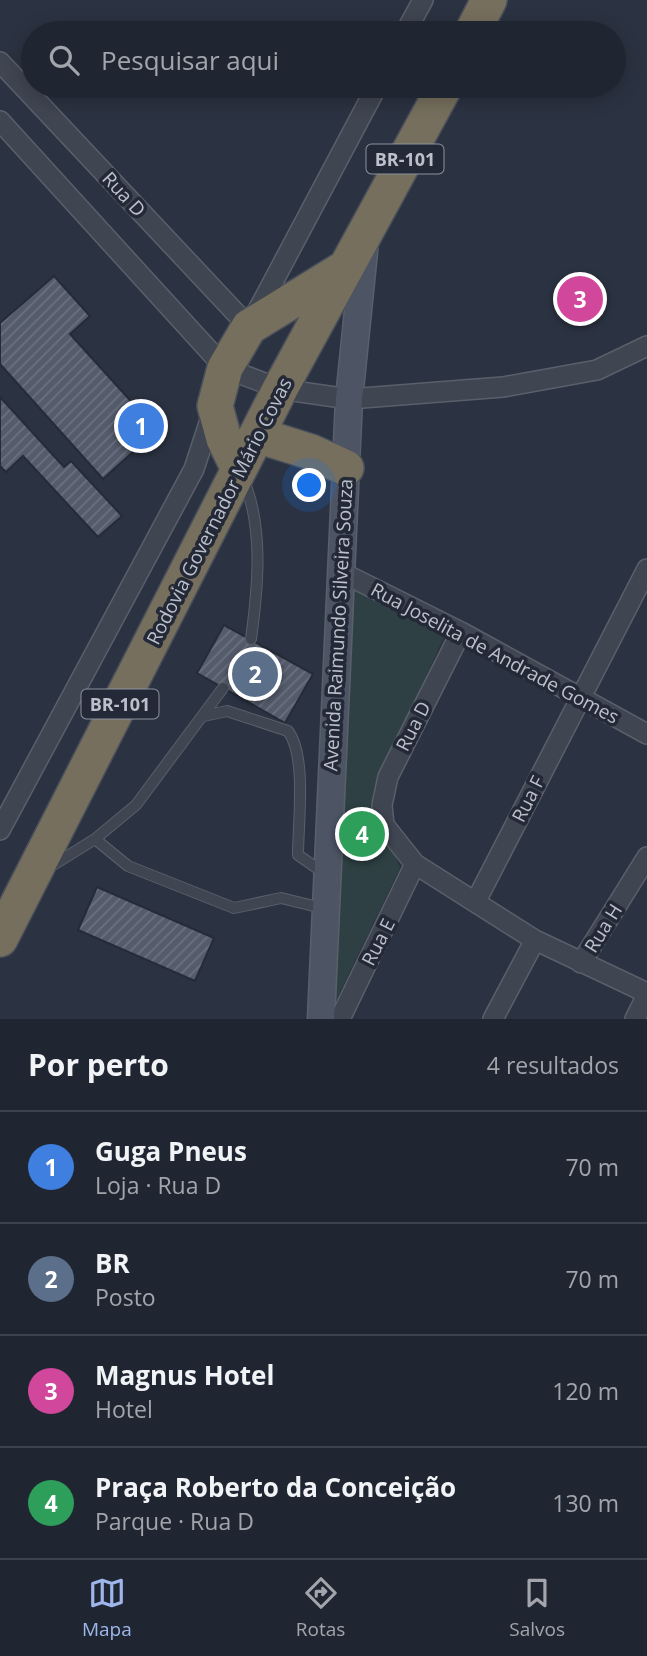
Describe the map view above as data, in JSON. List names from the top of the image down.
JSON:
{
  "streets": {
    "highway": ["BR-101", "Rodovia Governador Mário Covas"],
    "street": [
      "Rua D",
      "Avenida Raimundo Silveira Souza",
      "Rua Joselita de Andrade Gomes",
      "Rua F",
      "Rua H",
      "Rua E"
    ]
  },
  "crossings": [
    ["Rua D", "Rua Joselita de Andrade Gomes"],
    ["Rua D", "Rua E"],
    ["Rodovia Governador Mário Covas", "Avenida Raimundo Silveira Souza"],
    ["Avenida Raimundo Silveira Souza", "Rua Joselita de Andrade Gomes"],
    ["Rua Joselita de Andrade Gomes", "Rua F"]
  ],
  "page": {
    "search": "Pesquisar aqui",
    "pins": [
      "3",
      "1",
      "2",
      "4"
    ],
    "heading": ["Por perto", "4 resultados"],
    "list": [
      {
        "mark": "1",
        "name": "Guga Pneus",
        "note": "Loja · Rua D",
        "value": "70 m"
      },
      {
        "mark": "2",
        "name": "BR",
        "note": "Posto",
        "value": "70 m"
      },
      {
        "mark": "3",
        "name": "Magnus Hotel",
        "note": "Hotel",
        "value": "120 m"
      },
      {
        "mark": "4",
        "name": "Praça Roberto da Conceição",
        "note": "Parque · Rua D",
        "value": "130 m"
      }
    ],
    "nav": ["Mapa", "Rotas", "Salvos"]
  }
}
